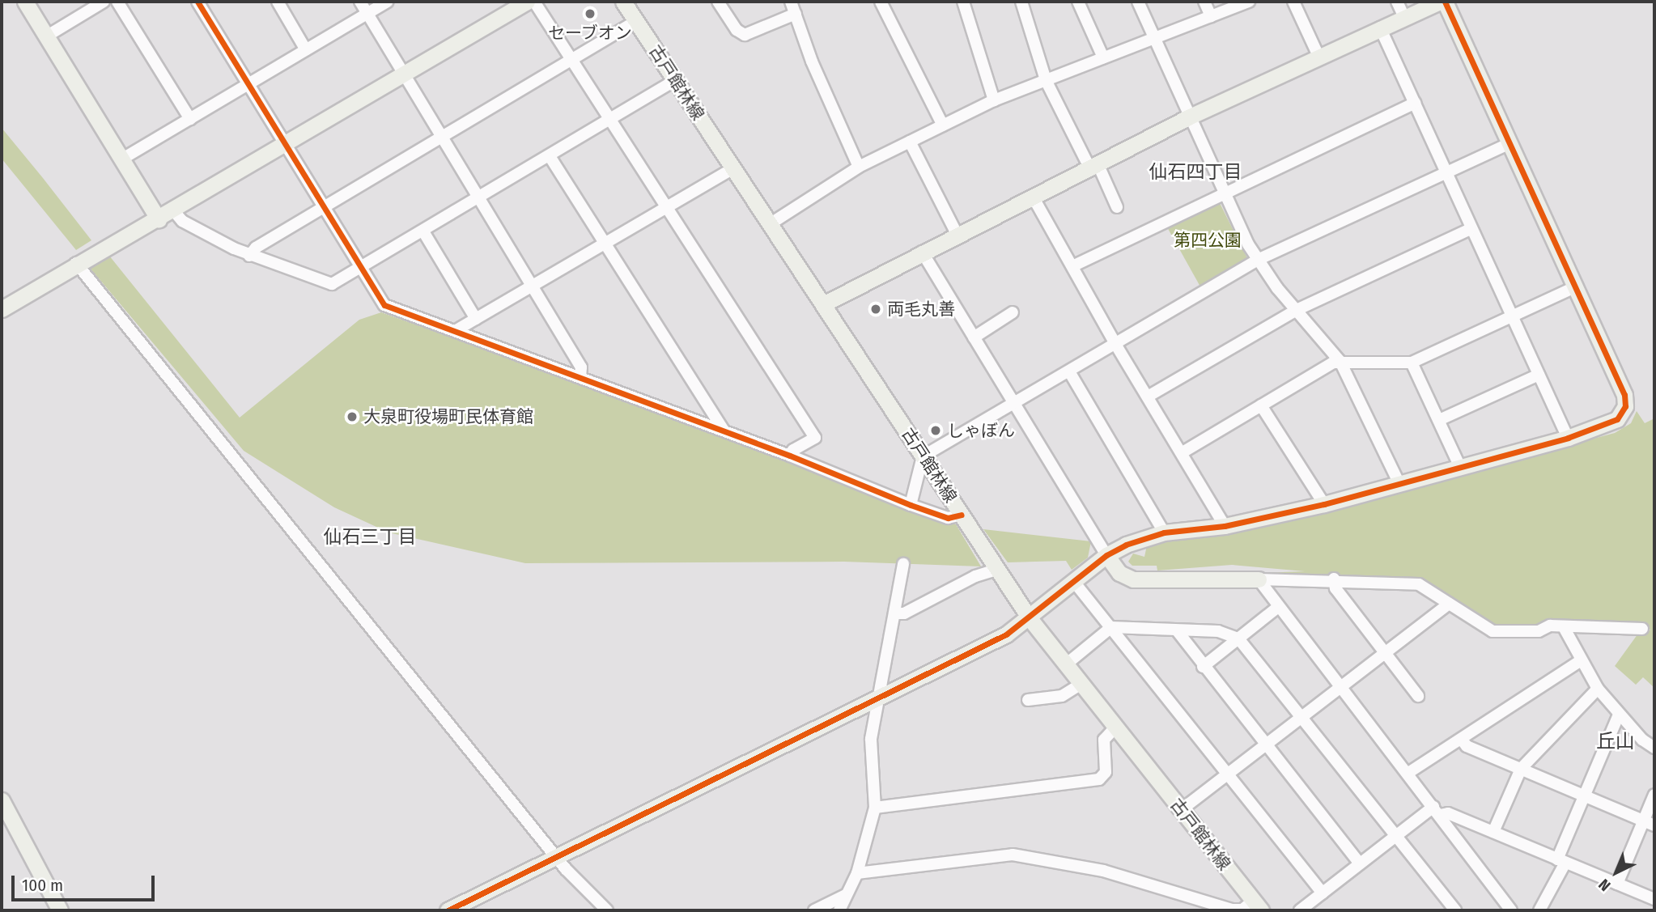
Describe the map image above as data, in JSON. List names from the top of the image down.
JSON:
{
  "streets": {
    "street": ["古戸館林線"]
  },
  "districts": ["仙石四丁目", "仙石三丁目", "丘山"],
  "parks": ["第四公園"],
  "places": [
    "セーブオン",
    "両毛丸善",
    "大泉町役場町民体育館",
    "しゃぼん"
  ],
  "scale_bar": "100 m",
  "north": "bottom left"
}
